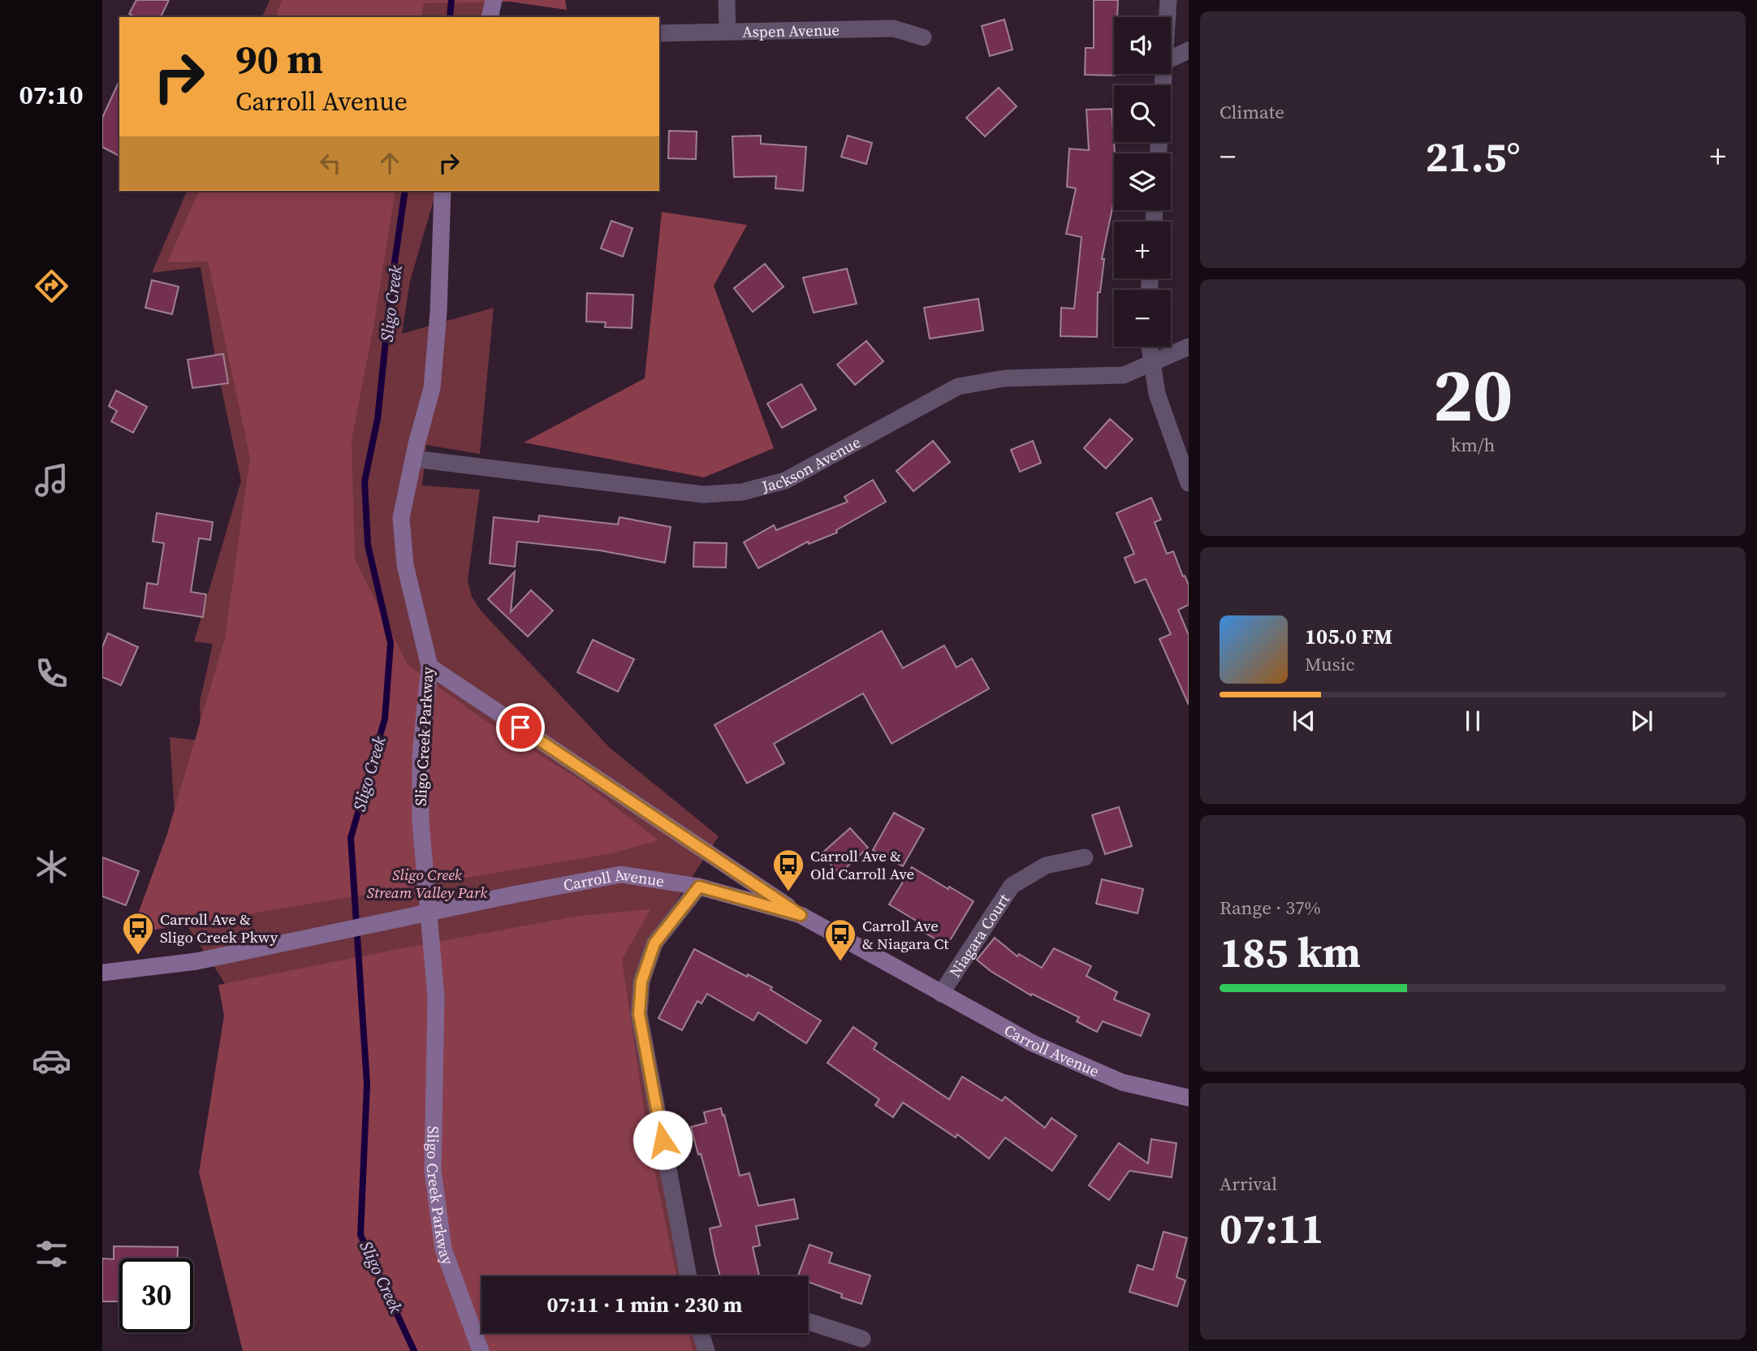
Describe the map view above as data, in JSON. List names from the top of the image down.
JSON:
{
  "streets": {
    "street": [
      "Aspen Avenue",
      "Jackson Avenue",
      "Sligo Creek Parkway",
      "Carroll Avenue",
      "Niagara Court"
    ]
  },
  "crossings": [
    ["Jackson Avenue", "Sligo Creek Parkway"],
    ["Carroll Avenue", "Niagara Court"]
  ],
  "water": ["Sligo Creek"],
  "parks": ["Sligo Creek Stream Valley Park"],
  "places": {
    "bus stop": ["Carroll Ave & Old Carroll Ave", "Carroll Ave & Sligo Creek Pkwy", "Carroll Ave & Niagara Ct"]
  },
  "page": {
    "tabs": "07:10",
    "tile": [
      "Climate",
      ["20", "km/h"],
      ["Range · 37%", "185 km"],
      ["Arrival", "07:11"]
    ],
    "map_buttons": ["+", "−"],
    "turn": ["90 m", "Carroll Avenue"],
    "heat": ["−", "21.5°", "+"],
    "song": ["105.0 FM", "Music"],
    "limit": "30",
    "trip": "07:11 · 1 min · 230 m"
  }
}
